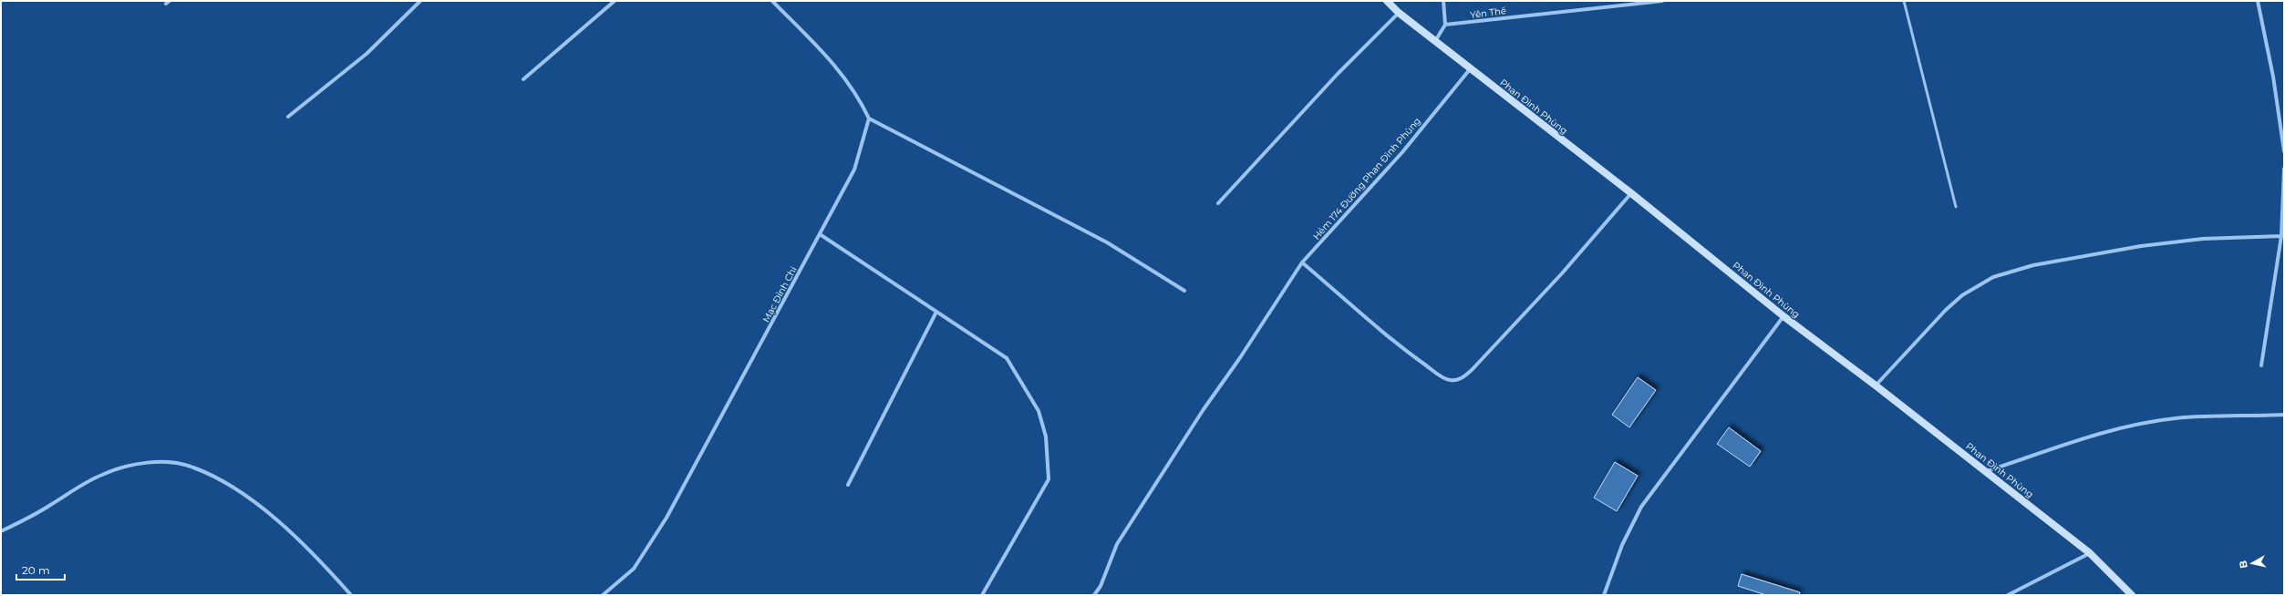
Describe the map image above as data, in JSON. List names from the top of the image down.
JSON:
{
  "streets": {
    "street": [
      "Yên Thế",
      "Phan Đình Phùng",
      "Hẻm 174 Đường Phan Đình Phùng",
      "Mạc Đỉnh Chi"
    ]
  },
  "crossings": [
    ["Phan Đình Phùng", "Hẻm 174 Đường Phan Đình Phùng"]
  ],
  "scale_bar": "20 m",
  "north": "left"
}
